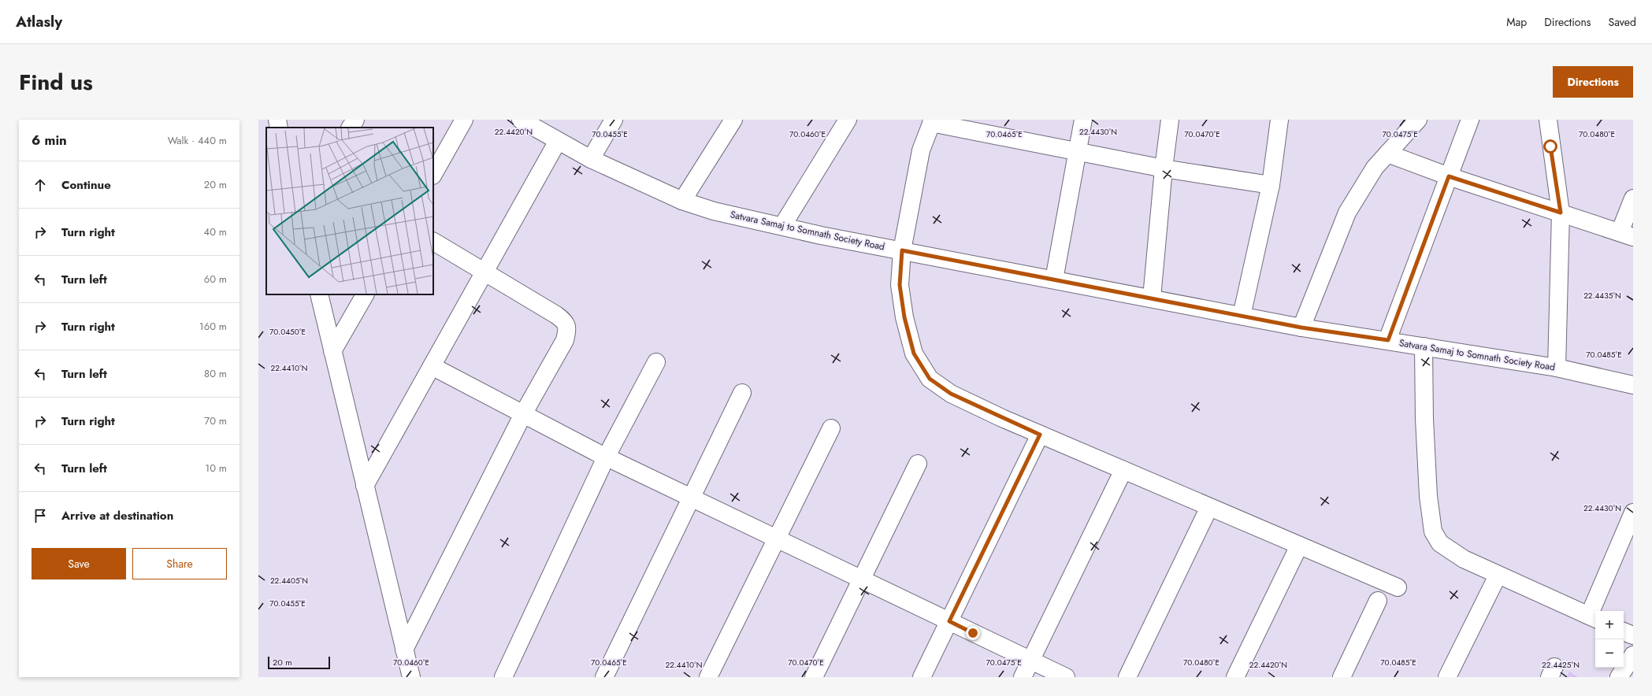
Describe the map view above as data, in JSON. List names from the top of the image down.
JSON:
{
  "streets": {
    "street": ["Satvara Samaj to Somnath Society Road"]
  },
  "scale_bar": "20 m",
  "page": {
    "header": "Atlasly",
    "nav": ["Map", "Directions", "Saved"],
    "title": "Find us",
    "buttons": [
      "Directions",
      ["Save", "Share"]
    ],
    "heading": ["6 min", "Walk · 440 m"],
    "list": [
      ["Continue", "20 m"],
      ["Turn right", "40 m"],
      ["Turn left", "60 m"],
      ["Turn right", "160 m"],
      ["Turn left", "80 m"],
      ["Turn right", "70 m"],
      ["Turn left", "10 m"],
      "Arrive at destination"
    ],
    "map_buttons": ["+", "−"],
    "scale": "20 m"
  },
  "coordinates": [
    "22.4420°N",
    "22.4430°N",
    "70.0455°E",
    "70.0460°E",
    "70.0465°E",
    "70.0480°E",
    "70.0470°E",
    "70.0475°E",
    "22.4435°N",
    "70.0450°E",
    "70.0485°E",
    "22.4410°N",
    "22.4405°N",
    "22.4425°N"
  ]
}
